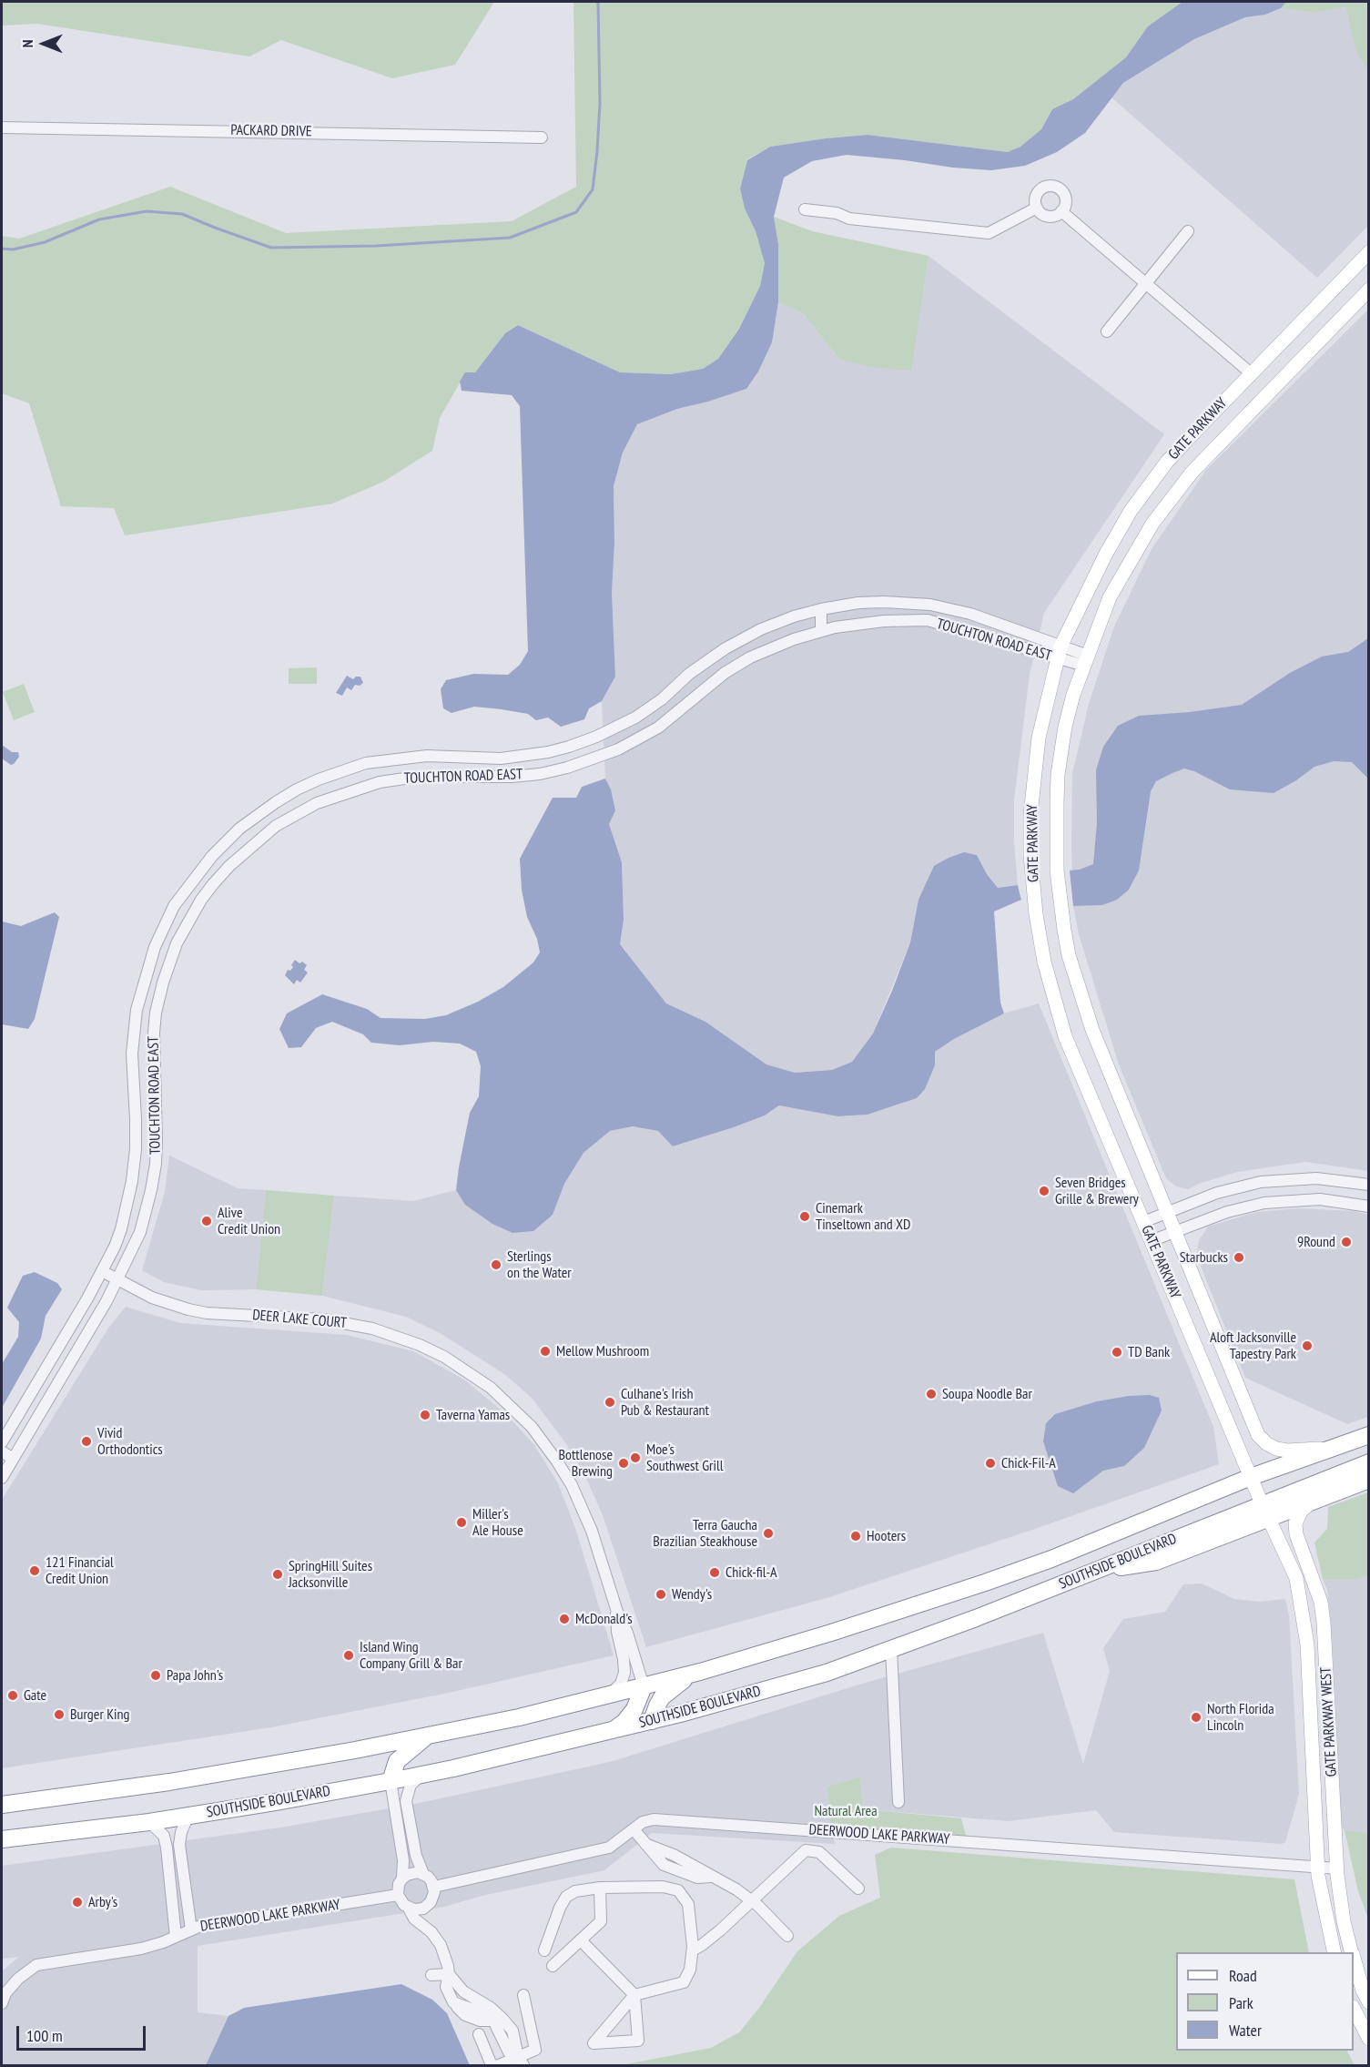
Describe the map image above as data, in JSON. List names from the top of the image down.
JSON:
{
  "streets": {
    "highway": ["SOUTHSIDE BOULEVARD"],
    "main road": ["GATE PARKWAY", "GATE PARKWAY WEST"],
    "street": [
      "PACKARD DRIVE",
      "TOUCHTON ROAD EAST",
      "DEER LAKE COURT",
      "DEERWOOD LAKE PARKWAY"
    ]
  },
  "crossings": [
    ["GATE PARKWAY", "TOUCHTON ROAD EAST"],
    ["GATE PARKWAY", "SOUTHSIDE BOULEVARD"],
    ["GATE PARKWAY", "GATE PARKWAY WEST"],
    ["TOUCHTON ROAD EAST", "DEER LAKE COURT"],
    ["DEER LAKE COURT", "SOUTHSIDE BOULEVARD"],
    ["SOUTHSIDE BOULEVARD", "GATE PARKWAY WEST"],
    ["GATE PARKWAY WEST", "DEERWOOD LAKE PARKWAY"]
  ],
  "parks": ["Natural Area"],
  "places": [
    "Seven Bridges Grille & Brewery",
    "Cinemark Tinseltown and XD",
    "Alive Credit Union",
    "9Round",
    "Starbucks",
    "Sterlings on the Water",
    "Aloft Jacksonville Tapestry Park",
    "Mellow Mushroom",
    "TD Bank",
    "Soupa Noodle Bar",
    "Culhane's Irish Pub & Restaurant",
    "Taverna Yamas",
    "Vivid Orthodontics",
    "Moe's Southwest Grill",
    "Bottlenose Brewing",
    "Chick-Fil-A",
    "Miller's Ale House",
    "Terra Gaucha Brazilian Steakhouse",
    "Hooters",
    "121 Financial Credit Union",
    "Chick-fil-A",
    "SpringHill Suites Jacksonville",
    "Wendy's",
    "McDonald's",
    "Island Wing Company Grill & Bar",
    "Papa John's",
    "Gate",
    "Burger King",
    "North Florida Lincoln",
    "Arby's"
  ],
  "legend": ["Road", "Park", "Water"],
  "scale_bar": "100 m",
  "north": "left"
}
